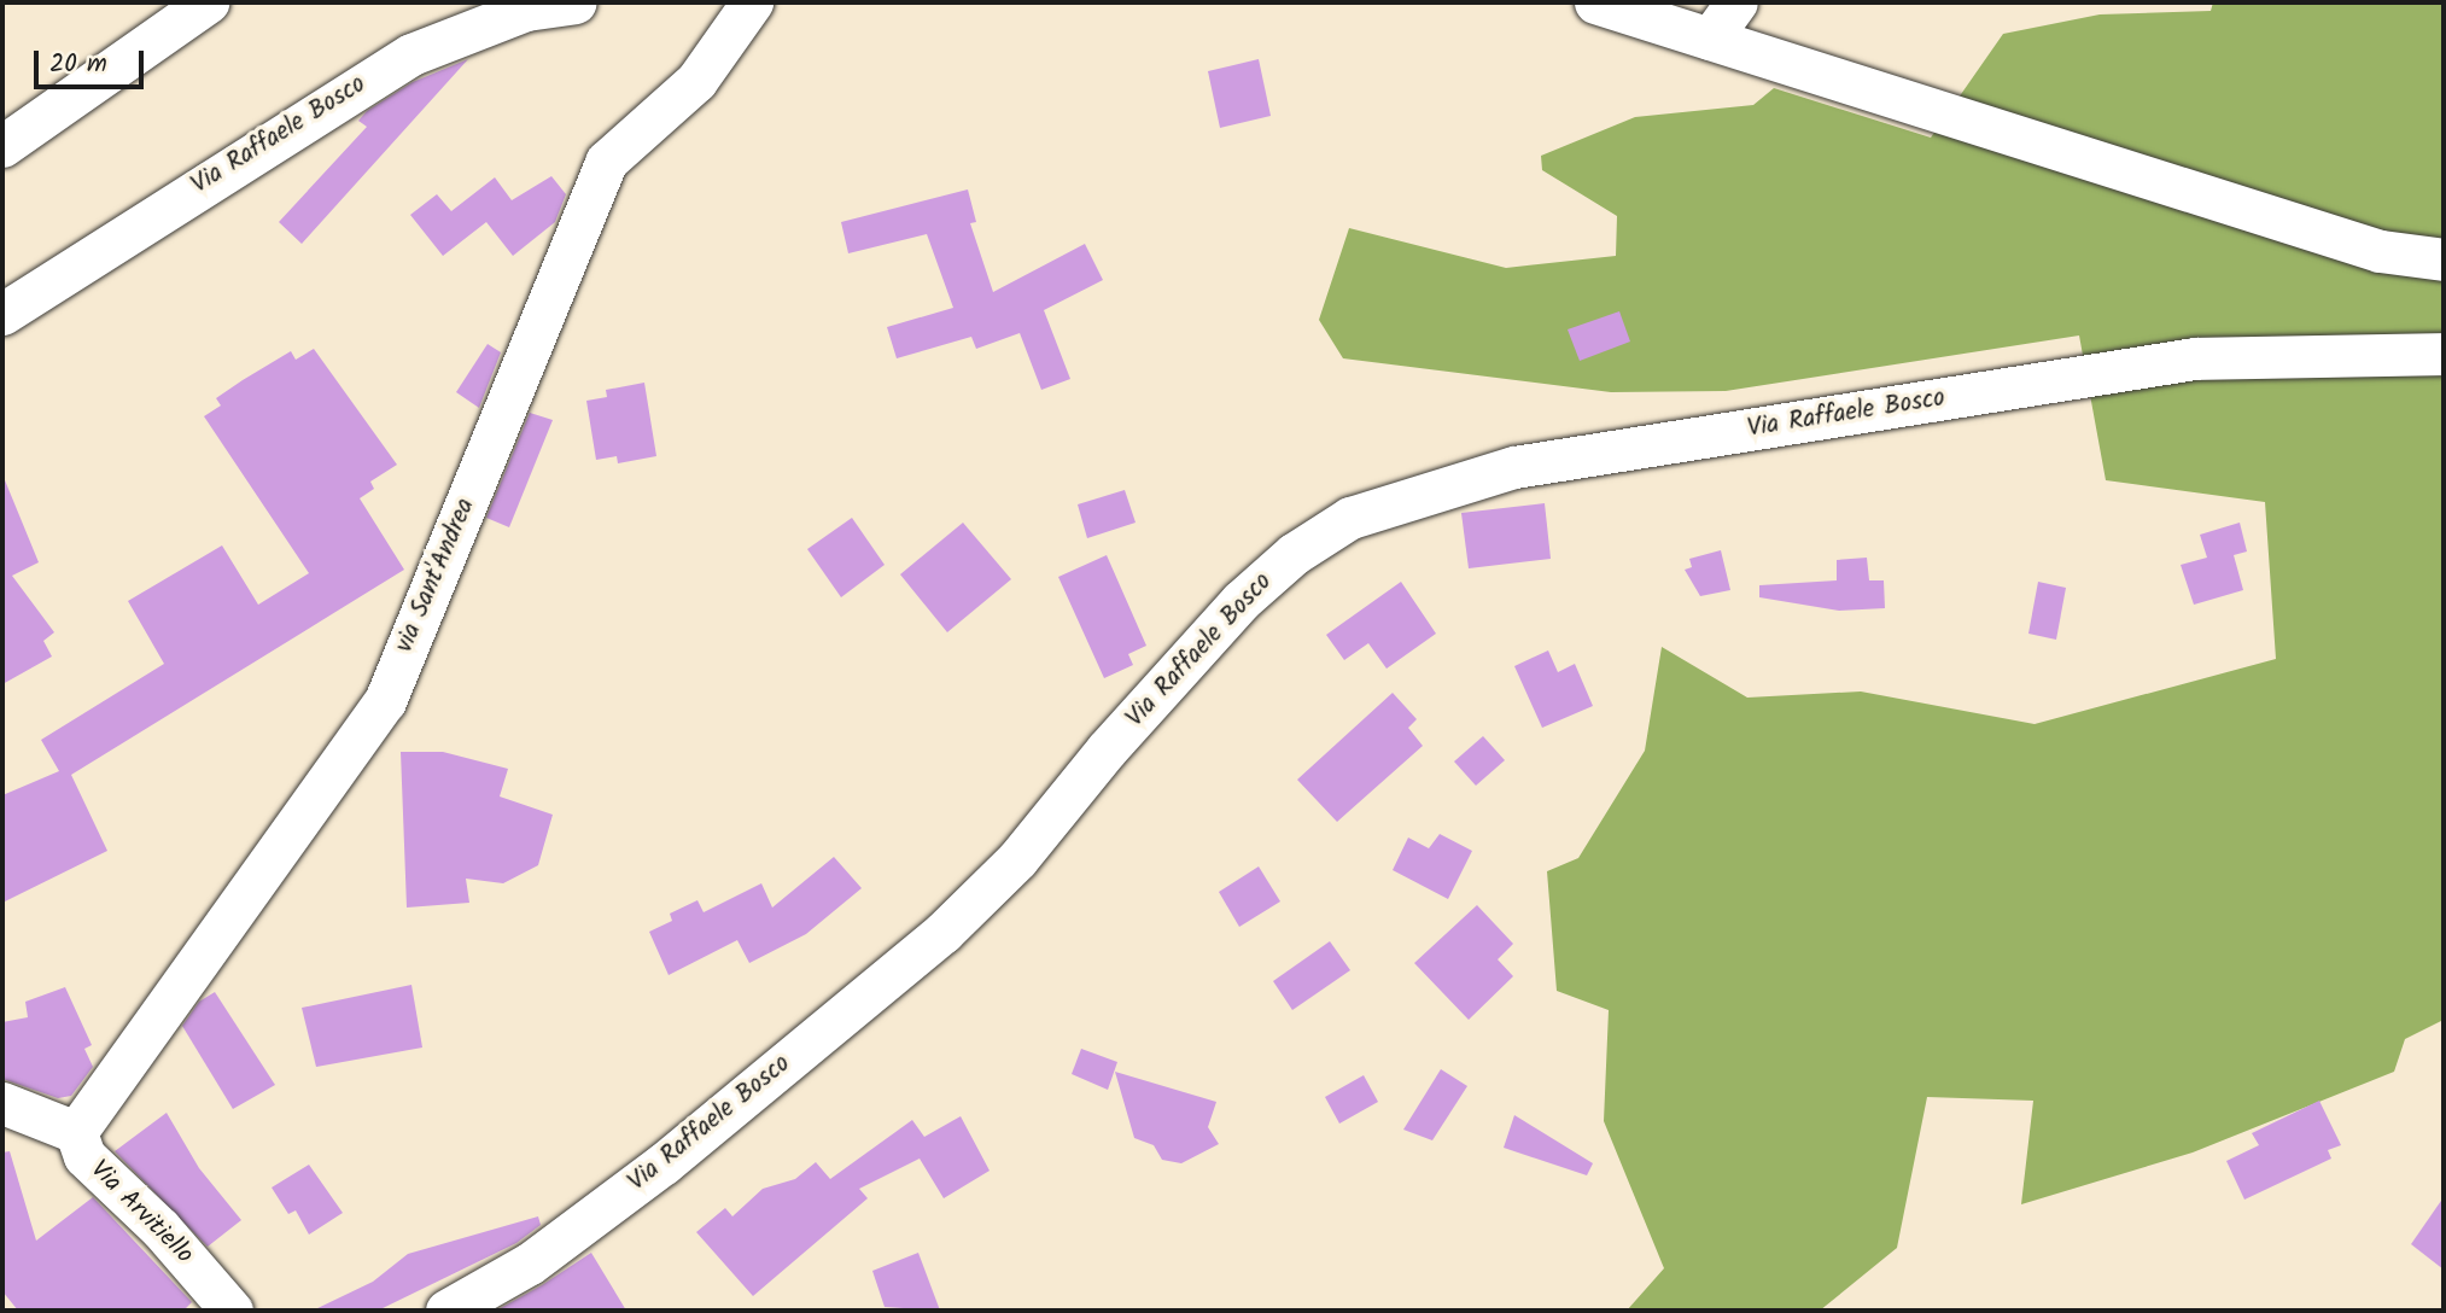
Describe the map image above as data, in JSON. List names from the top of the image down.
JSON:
{
  "streets": {
    "street": ["Via Raffaele Bosco", "via Sant'Andrea", "Via Arvitiello"]
  },
  "crossings": [
    ["via Sant'Andrea", "Via Arvitiello"]
  ],
  "scale_bar": "20 m"
}
